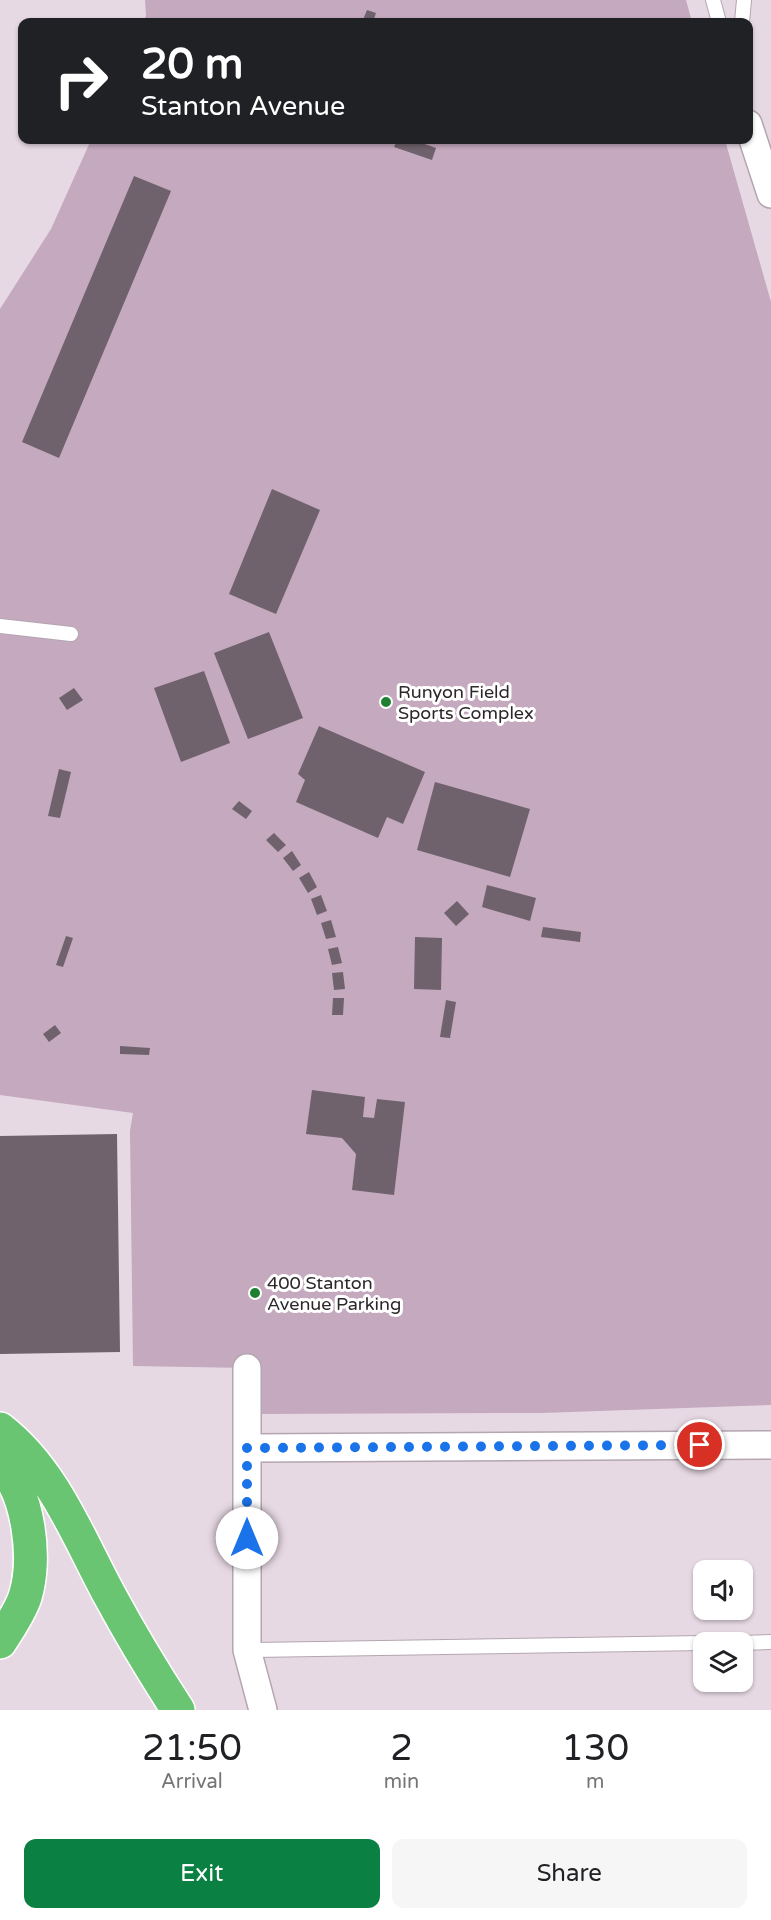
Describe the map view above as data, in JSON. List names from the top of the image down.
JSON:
{
  "places": ["Runyon Field Sports Complex", "400 Stanton Avenue Parking"],
  "page": {
    "turn": ["20 m", "Stanton Avenue"],
    "eta": [
      "21:50",
      "Arrival",
      "2",
      "min",
      "130",
      "m"
    ],
    "buttons": ["Exit", "Share"]
  }
}
